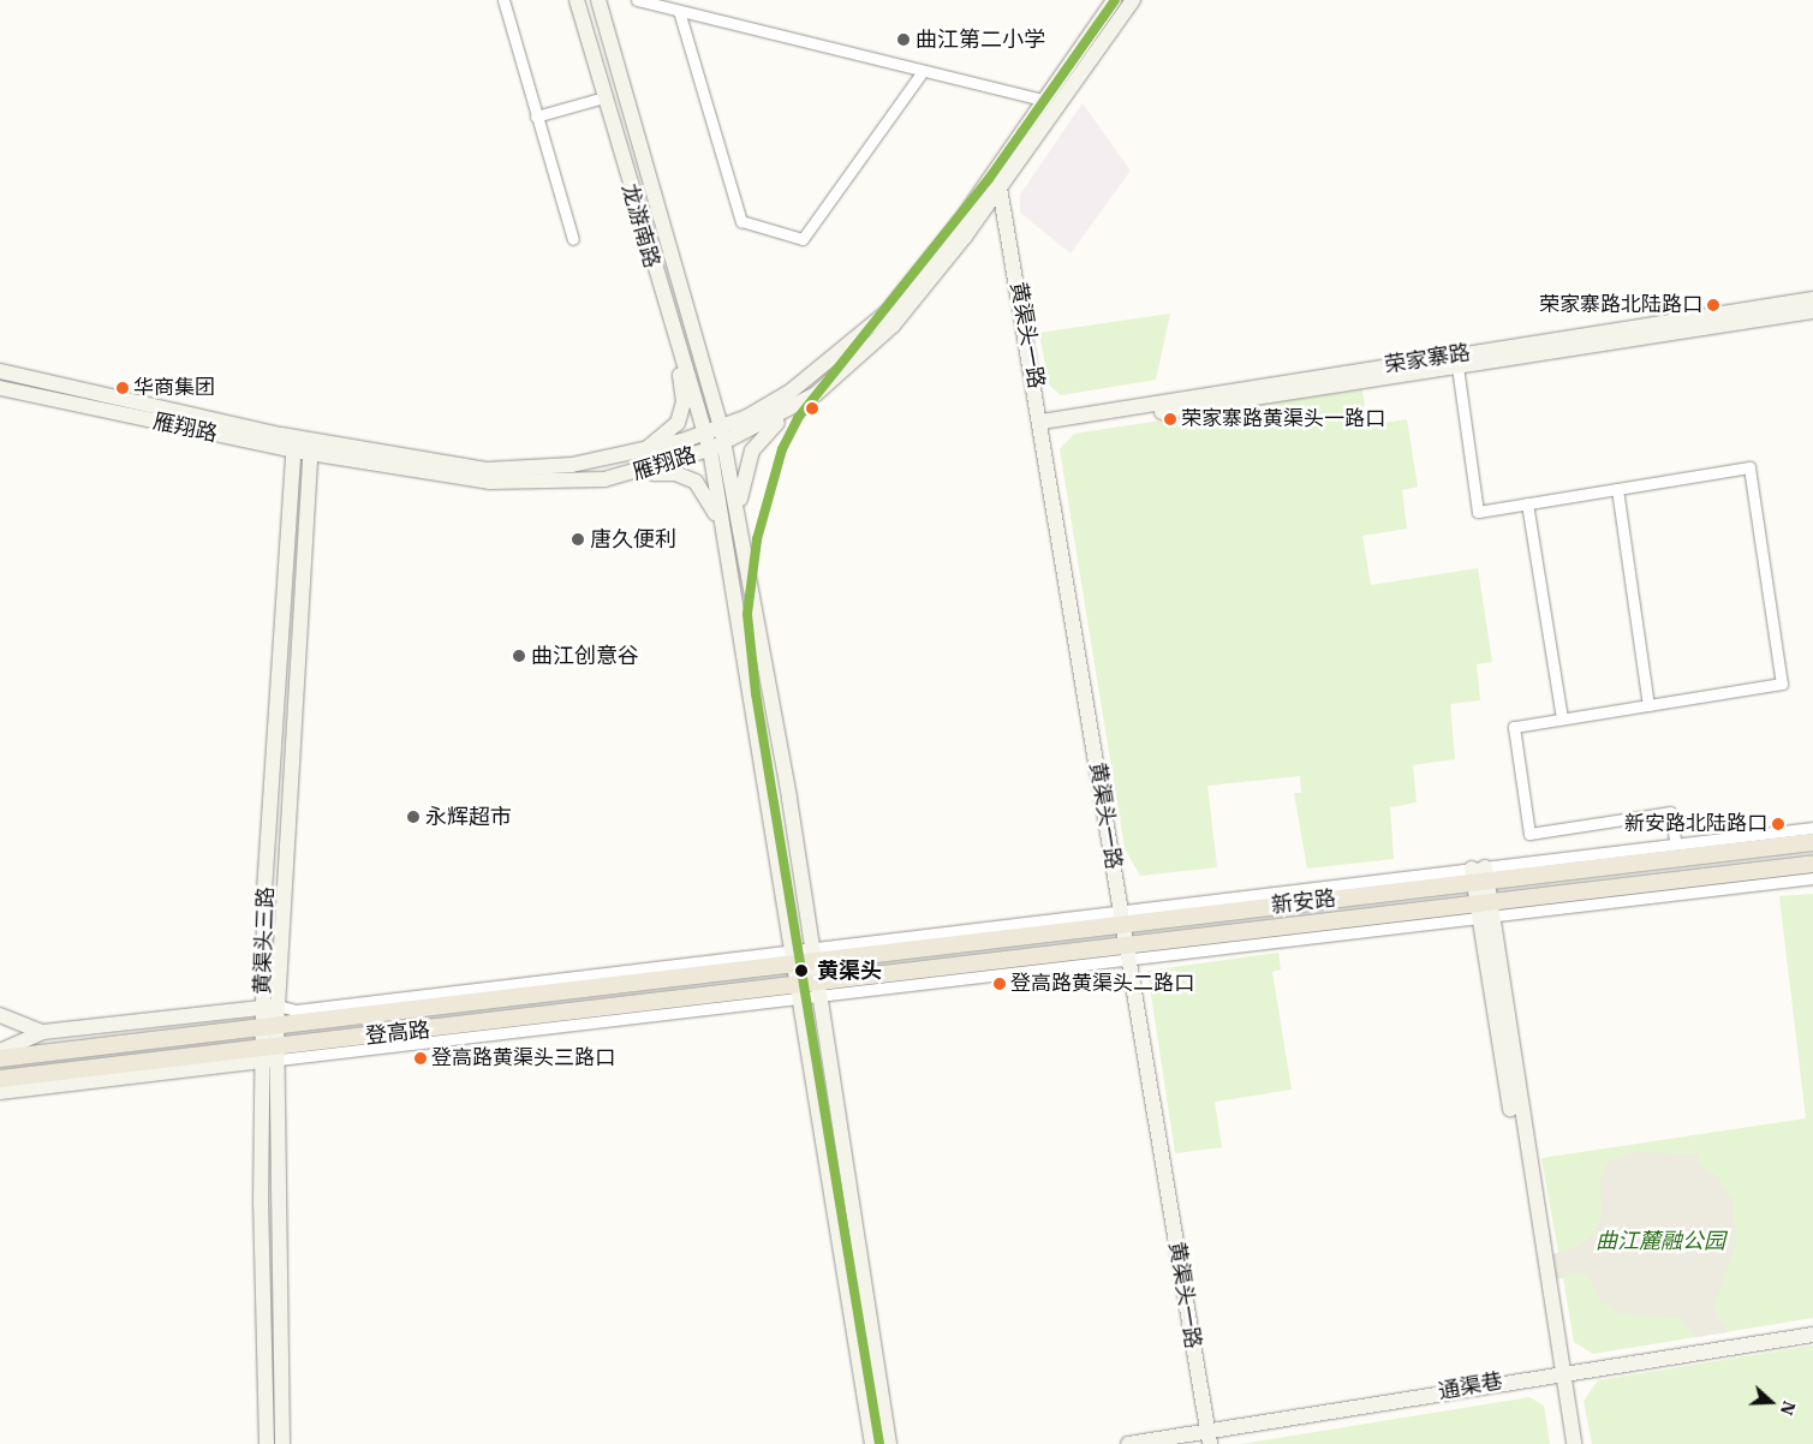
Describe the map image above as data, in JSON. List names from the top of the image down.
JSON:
{
  "streets": {
    "main road": ["新安路", "登高路"],
    "street": [
      "龙游南路",
      "黄渠头一路",
      "荣家寨路",
      "雁翔路",
      "黄渠头三路",
      "通渠巷"
    ]
  },
  "crossings": [
    ["龙游南路", "雁翔路"],
    ["龙游南路", "新安路"],
    ["龙游南路", "登高路"],
    ["黄渠头一路", "荣家寨路"],
    ["黄渠头一路", "雁翔路"],
    ["黄渠头一路", "新安路"],
    ["黄渠头一路", "通渠巷"],
    ["雁翔路", "黄渠头三路"],
    ["新安路", "登高路"],
    ["黄渠头三路", "登高路"]
  ],
  "parks": ["曲江麓融公园"],
  "places": [
    "曲江第二小学",
    "荣家寨路北陆路口",
    "华商集团",
    "荣家寨路黄渠头一路口",
    "唐久便利",
    "曲江创意谷",
    "永辉超市",
    "新安路北陆路口",
    "黄渠头",
    "登高路黄渠头二路口",
    "登高路黄渠头三路口"
  ],
  "north": "right"
}
